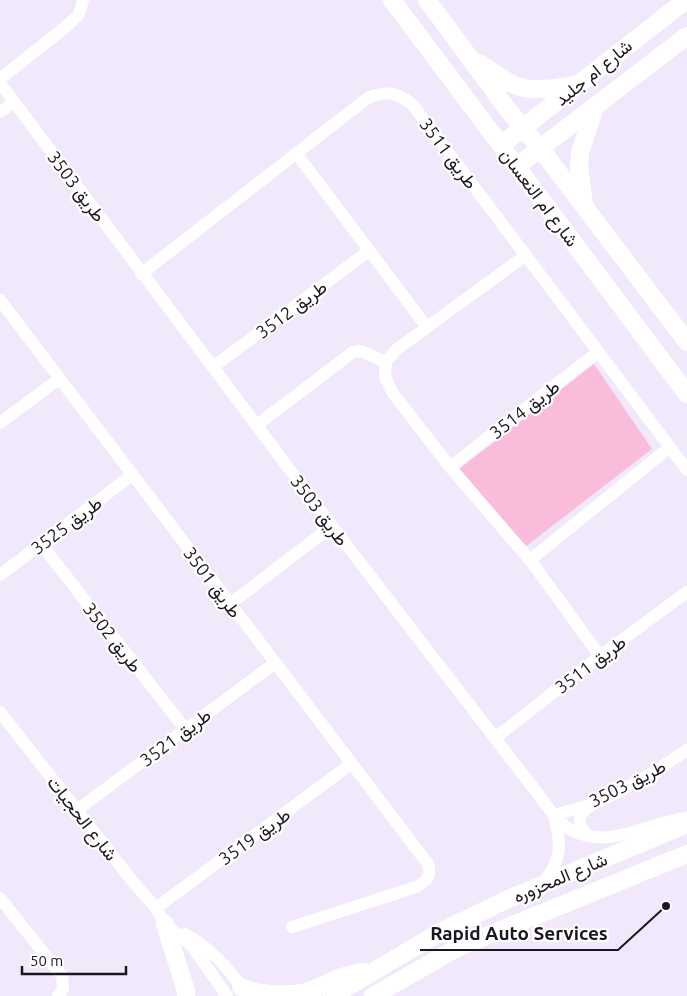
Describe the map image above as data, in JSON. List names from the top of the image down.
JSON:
{
  "streets": {
    "main road": ["شارع ام جليد", "شارع ام النعسان", "شارع المحزوره"],
    "street": [
      "طريق 3511",
      "طريق 3503",
      "طريق 3512",
      "طريق 3514",
      "طريق 3525",
      "طريق 3501",
      "طريق 3502",
      "طريق 3521",
      "شارع الحجيات",
      "طريق 3519"
    ]
  },
  "crossings": [
    ["شارع ام جليد", "شارع ام النعسان"],
    ["طريق 3511", "طريق 3503"],
    ["طريق 3511", "طريق 3514"],
    ["طريق 3503", "طريق 3512"],
    ["طريق 3525", "طريق 3501"],
    ["طريق 3525", "طريق 3502"],
    ["طريق 3501", "طريق 3521"],
    ["طريق 3501", "طريق 3519"],
    ["طريق 3502", "طريق 3521"],
    ["طريق 3521", "شارع الحجيات"],
    ["شارع الحجيات", "طريق 3519"]
  ],
  "places": ["Rapid Auto Services"],
  "scale_bar": "50 m"
}
